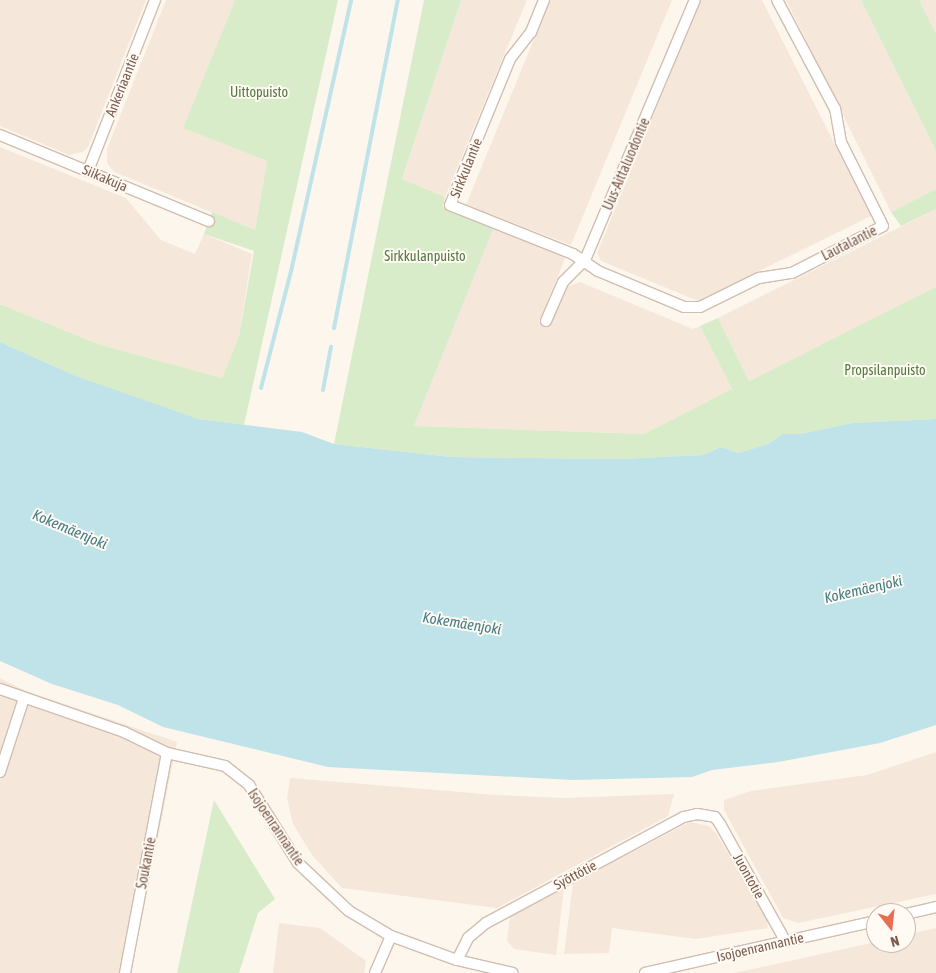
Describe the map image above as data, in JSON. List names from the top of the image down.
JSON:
{
  "streets": {
    "street": [
      "Ankeriaantie",
      "Uus-Aittaluodontie",
      "Sirkkulantie",
      "Siikakuja",
      "Lautalantie",
      "Isojoenrannantie",
      "Soukantie",
      "Syöttötie",
      "Juontotie"
    ]
  },
  "crossings": [
    ["Ankeriaantie", "Siikakuja"],
    ["Uus-Aittaluodontie", "Sirkkulantie"],
    ["Uus-Aittaluodontie", "Lautalantie"],
    ["Sirkkulantie", "Lautalantie"],
    ["Isojoenrannantie", "Soukantie"],
    ["Isojoenrannantie", "Syöttötie"],
    ["Isojoenrannantie", "Juontotie"],
    ["Syöttötie", "Juontotie"]
  ],
  "water": ["Kokemäenjoki"],
  "parks": ["Uittopuisto", "Sirkkulanpuisto", "Propsilanpuisto"],
  "north": "bottom"
}
